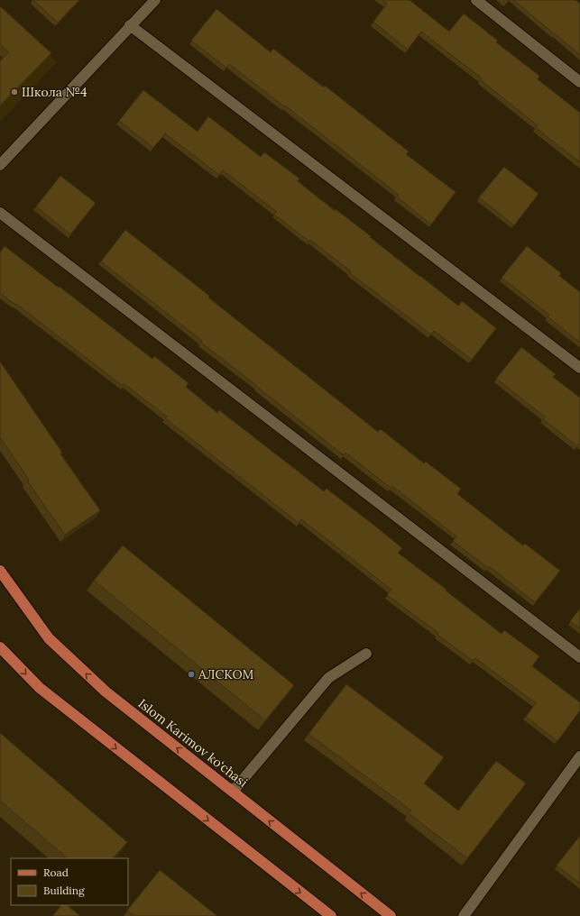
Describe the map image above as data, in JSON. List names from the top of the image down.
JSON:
{
  "streets": {
    "main road": ["Islom Karimov ko‘chasi"]
  },
  "places": ["Школа №4", "АЛСКОМ"],
  "legend": ["Road", "Building"]
}
